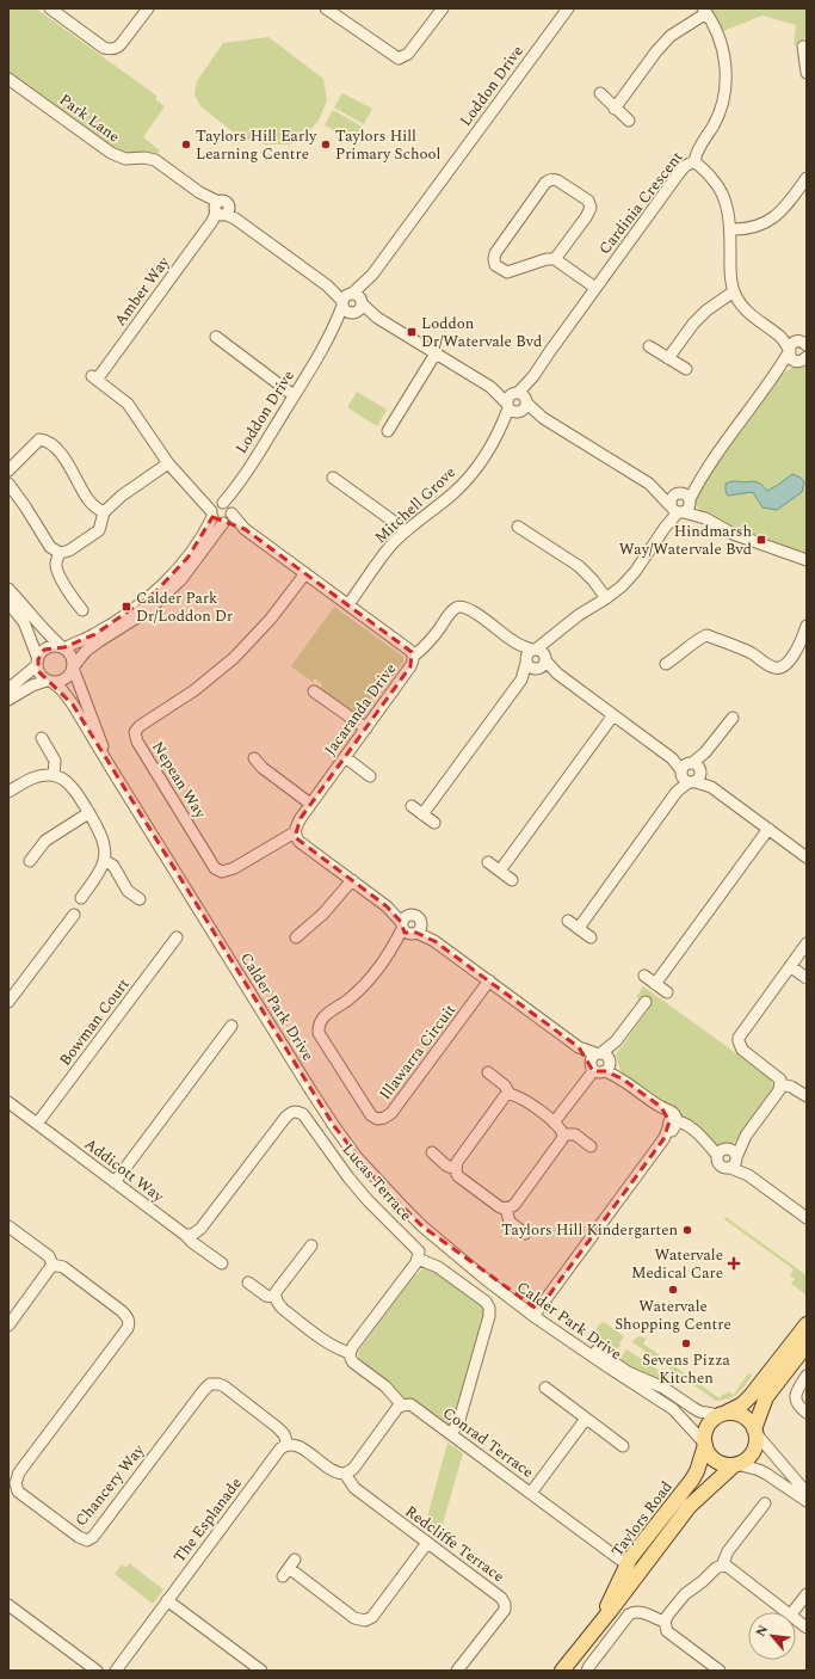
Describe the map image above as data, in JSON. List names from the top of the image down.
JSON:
{
  "streets": {
    "main road": ["Taylors Road"],
    "street": [
      "Loddon Drive",
      "Park Lane",
      "Cardinia Crescent",
      "Amber Way",
      "Mitchell Grove",
      "Jacaranda Drive",
      "Nepean Way",
      "Calder Park Drive",
      "Bowman Court",
      "Illawarra Circuit",
      "Addicott Way",
      "Lucas Terrace",
      "Conrad Terrace",
      "Chancery Way",
      "The Esplanade",
      "Redcliffe Terrace"
    ]
  },
  "crossings": [
    ["Loddon Drive", "Park Lane"],
    ["Loddon Drive", "Amber Way"],
    ["Loddon Drive", "Jacaranda Drive"],
    ["Loddon Drive", "Calder Park Drive"],
    ["Park Lane", "Cardinia Crescent"],
    ["Park Lane", "Amber Way"],
    ["Park Lane", "Mitchell Grove"],
    ["Cardinia Crescent", "Mitchell Grove"],
    ["Amber Way", "Jacaranda Drive"],
    ["Mitchell Grove", "Jacaranda Drive"],
    ["Jacaranda Drive", "Nepean Way"],
    ["Calder Park Drive", "Taylors Road"],
    ["Bowman Court", "Addicott Way"],
    ["Addicott Way", "Lucas Terrace"],
    ["Conrad Terrace", "Taylors Road"],
    ["Chancery Way", "The Esplanade"]
  ],
  "places": {
    "other": [
      "Taylors Hill Early Learning Centre",
      "Taylors Hill Primary School",
      "Taylors Hill Kindergarten",
      "Watervale Shopping Centre",
      "Sevens Pizza Kitchen"
    ],
    "transit": ["Loddon Dr/Watervale Bvd", "Hindmarsh Way/Watervale Bvd", "Calder Park Dr/Loddon Dr"],
    "health": ["Watervale Medical Care"]
  },
  "north": "top left"
}
